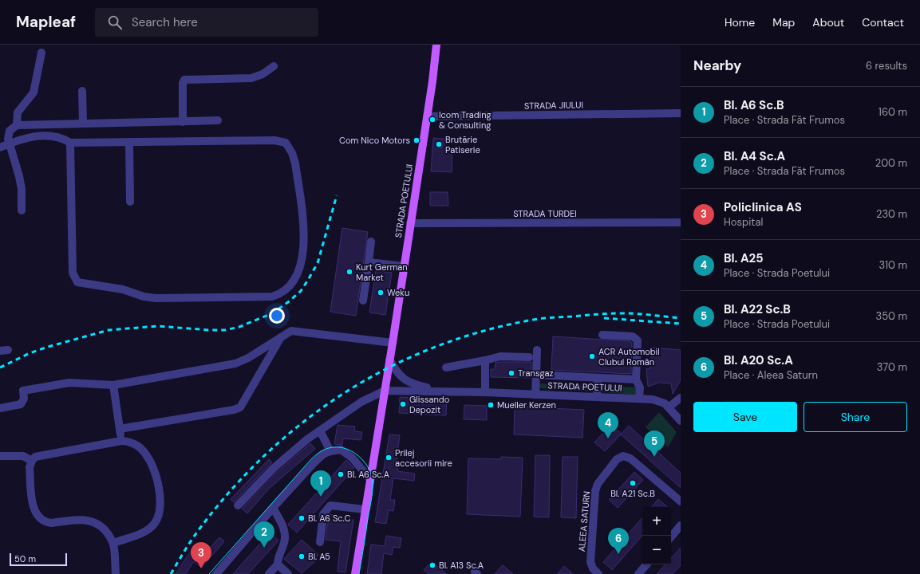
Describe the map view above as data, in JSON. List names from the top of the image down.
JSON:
{
  "streets": {
    "main road": ["STRADA POETULUI"],
    "street": ["STRADA JIULUI", "STRADA TURDEI", "ALEEA SATURN"]
  },
  "crossings": [
    ["STRADA JIULUI", "STRADA POETULUI"],
    ["STRADA POETULUI", "STRADA TURDEI"]
  ],
  "places": [
    "Icom Trading & Consulting",
    "Com Nico Motors",
    "Brutărie Patiserie",
    "Kurt German Market",
    "Weku",
    "ACR Automobil Clubul Român",
    "Transgaz",
    "Glissando Depozit",
    "Mueller Kerzen",
    "Prilej accesorii mire",
    "Bl. A6 Sc.A",
    "Bl. A21 Sc.B",
    "Bl. A6 Sc.C",
    "Bl. A5",
    "Bl. A13 Sc.A"
  ],
  "scale_bar": "50 m",
  "page": {
    "header": "Mapleaf",
    "search": "Search here",
    "nav": [
      "Home",
      "Map",
      "About",
      "Contact"
    ],
    "heading": ["Nearby", "6 results"],
    "list": [
      {
        "mark": "1",
        "name": "Bl. A6 Sc.B",
        "note": "Place · Strada Făt Frumos",
        "value": "160 m"
      },
      {
        "mark": "2",
        "name": "Bl. A4 Sc.A",
        "note": "Place · Strada Făt Frumos",
        "value": "200 m"
      },
      {
        "mark": "3",
        "name": "Policlinica AS",
        "note": "Hospital",
        "value": "230 m"
      },
      {
        "mark": "4",
        "name": "Bl. A25",
        "note": "Place · Strada Poetului",
        "value": "310 m"
      },
      {
        "mark": "5",
        "name": "Bl. A22 Sc.B",
        "note": "Place · Strada Poetului",
        "value": "350 m"
      },
      {
        "mark": "6",
        "name": "Bl. A20 Sc.A",
        "note": "Place · Aleea Saturn",
        "value": "370 m"
      }
    ],
    "buttons": ["Save", "Share"],
    "pins": [
      "4",
      "5",
      "1",
      "2",
      "6",
      "3"
    ],
    "map_buttons": ["+", "−"],
    "scale": "50 m"
  }
}
